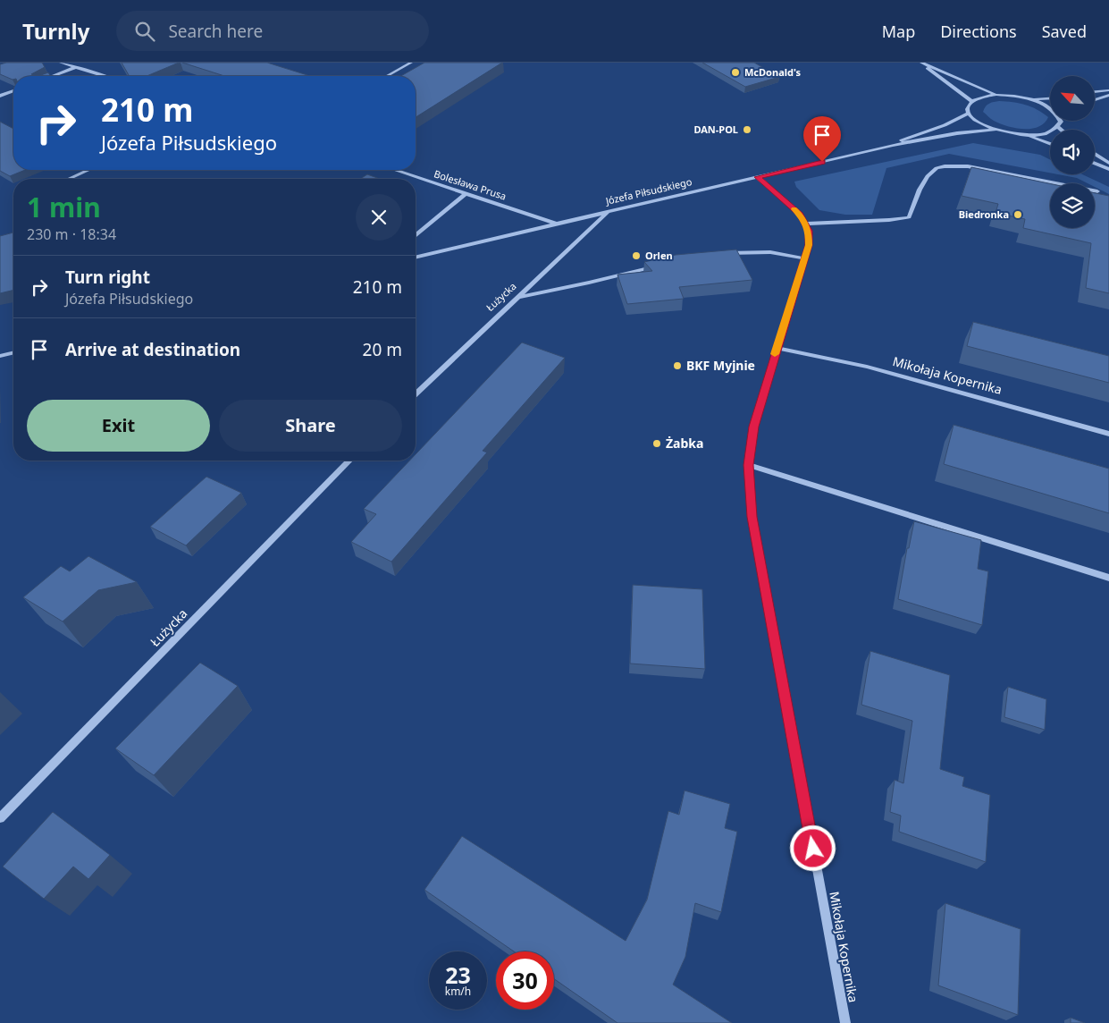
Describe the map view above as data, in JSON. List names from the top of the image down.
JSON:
{
  "streets": {
    "street": [
      "Bolesława Prusa",
      "Józefa Piłsudskiego",
      "Łużycka",
      "Mikołaja Kopernika"
    ]
  },
  "crossings": [
    ["Bolesława Prusa", "Józefa Piłsudskiego"],
    ["Józefa Piłsudskiego", "Łużycka"]
  ],
  "places": [
    "McDonald's",
    "DAN-POL",
    "Biedronka",
    "Orlen",
    "BKF Myjnie",
    "Żabka"
  ],
  "north": "top left",
  "page": {
    "header": "Turnly",
    "search": "Search here",
    "nav": ["Map", "Directions", "Saved"],
    "turn": ["210 m", "Józefa Piłsudskiego"],
    "heading": ["1 min", "230 m · 18:34"],
    "list": [
      {
        "name": "Turn right",
        "note": "Józefa Piłsudskiego",
        "value": "210 m"
      },
      {
        "name": "Arrive at destination",
        "value": "20 m"
      }
    ],
    "buttons": ["Exit", "Share"],
    "speed": "23 km/h",
    "limit": "30"
  }
}
